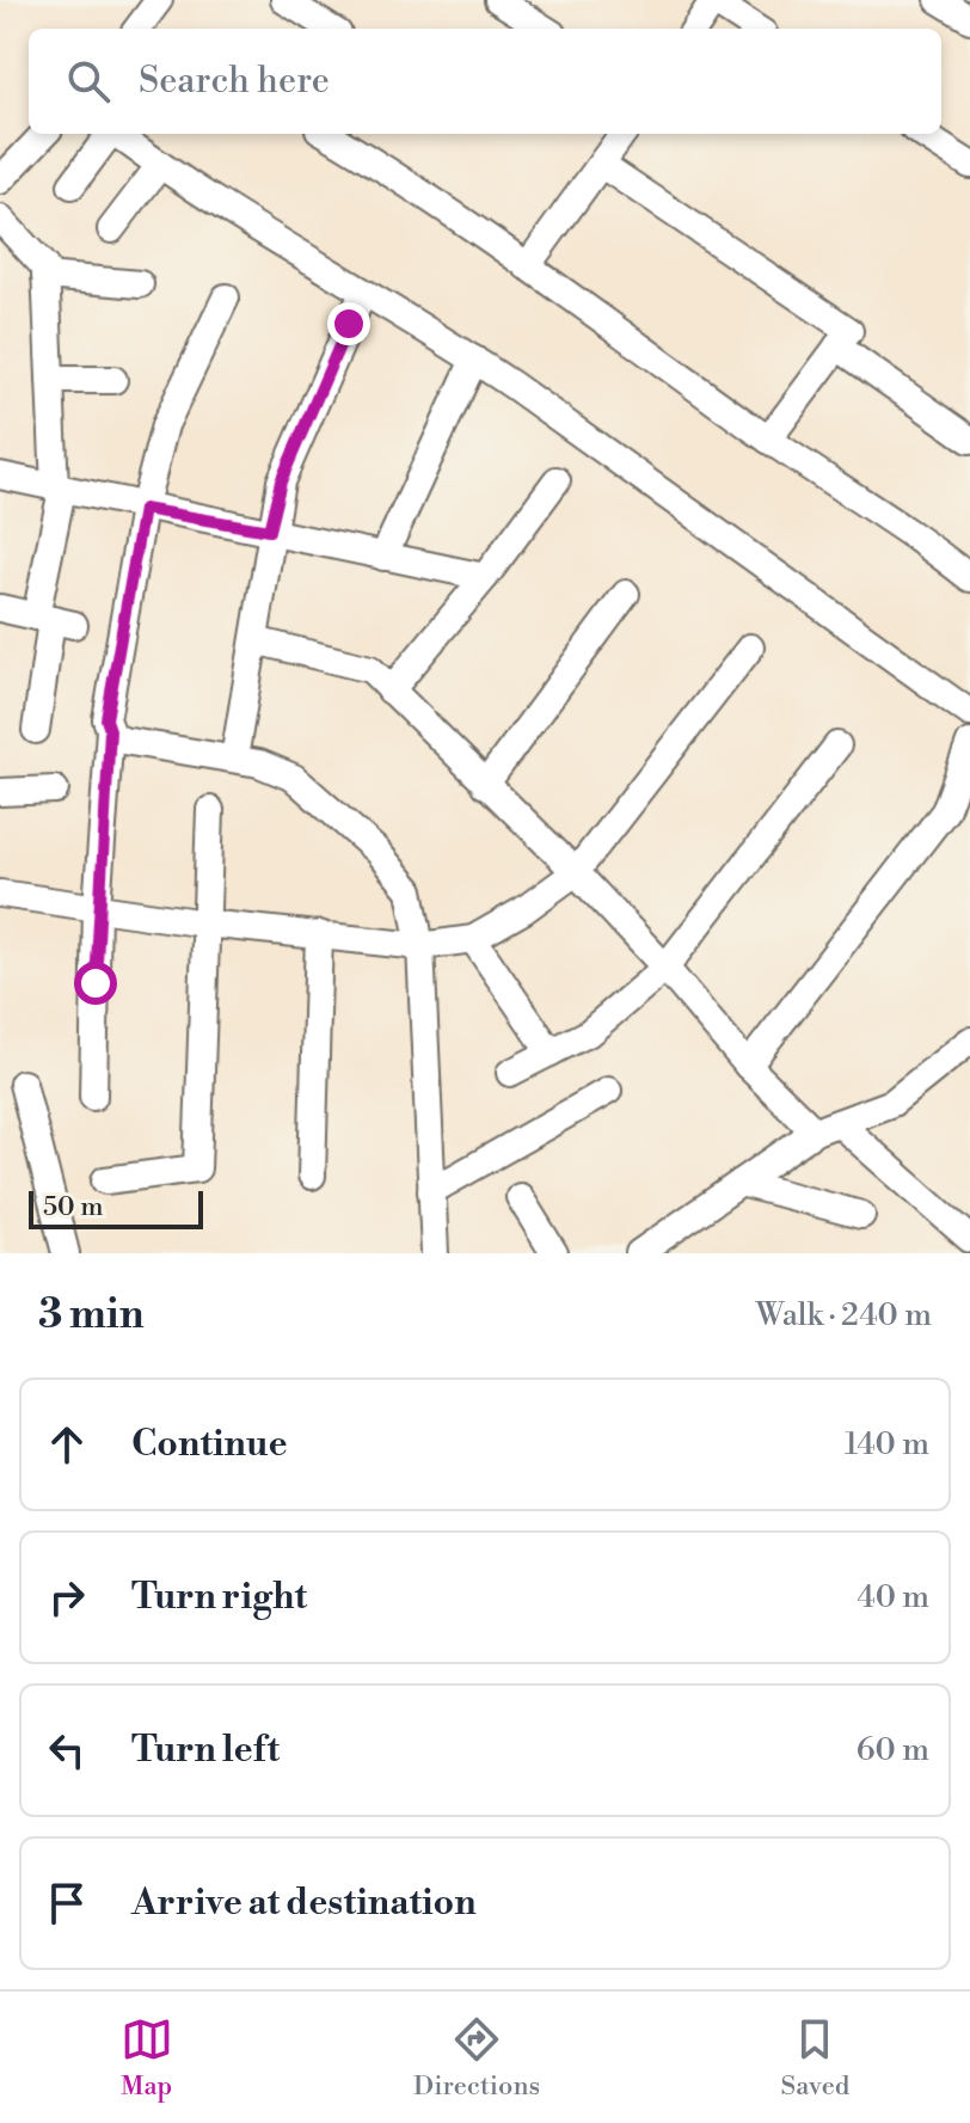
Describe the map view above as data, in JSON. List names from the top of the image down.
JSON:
{
  "scale_bar": "50 m",
  "page": {
    "search": "Search here",
    "scale": "50 m",
    "heading": ["3 min", "Walk · 240 m"],
    "list": [
      ["Continue", "140 m"],
      ["Turn right", "40 m"],
      ["Turn left", "60 m"],
      "Arrive at destination"
    ],
    "nav": ["Map", "Directions", "Saved"]
  }
}
